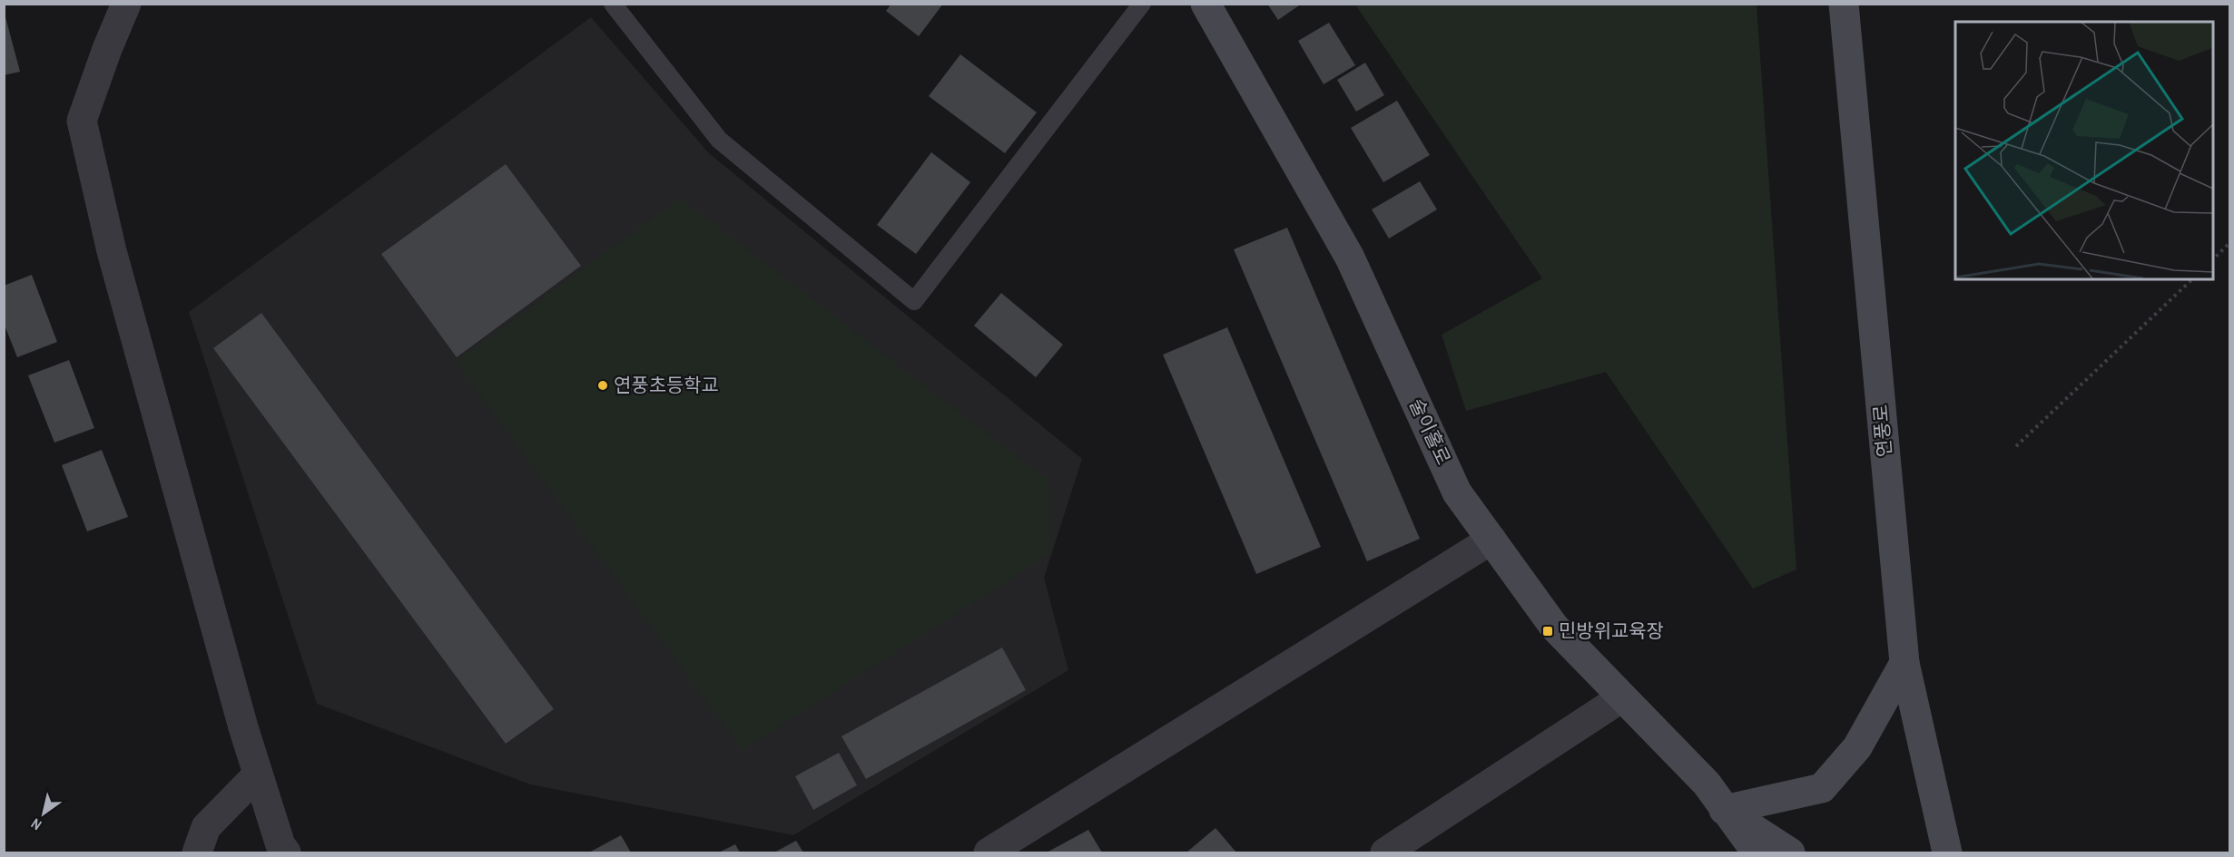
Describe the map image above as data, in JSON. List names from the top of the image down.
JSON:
{
  "streets": {
    "main road": ["연풍로", "술이홀로"]
  },
  "places": {
    "other": ["연풍초등학교"],
    "transit": ["민방위교육장"]
  },
  "north": "bottom left"
}
